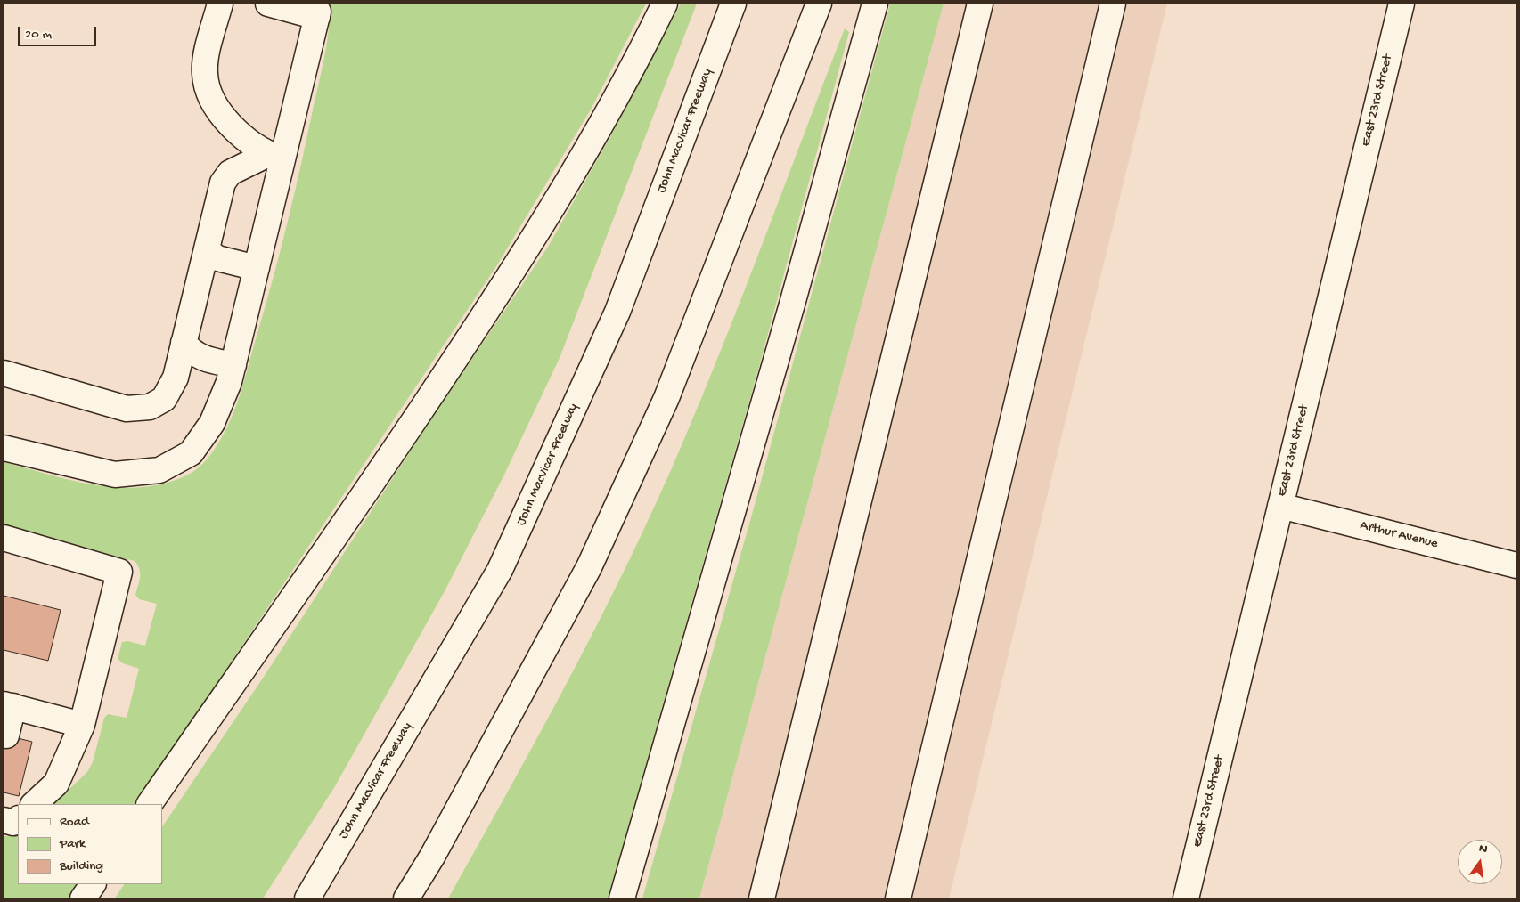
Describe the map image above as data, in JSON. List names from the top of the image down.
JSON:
{
  "streets": {
    "main road": ["East 23rd Street", "John MacVicar Freeway", "Arthur Avenue"]
  },
  "crossings": [
    ["East 23rd Street", "Arthur Avenue"]
  ],
  "legend": ["Road", "Park", "Building"],
  "scale_bar": "20 m",
  "north": "top"
}
